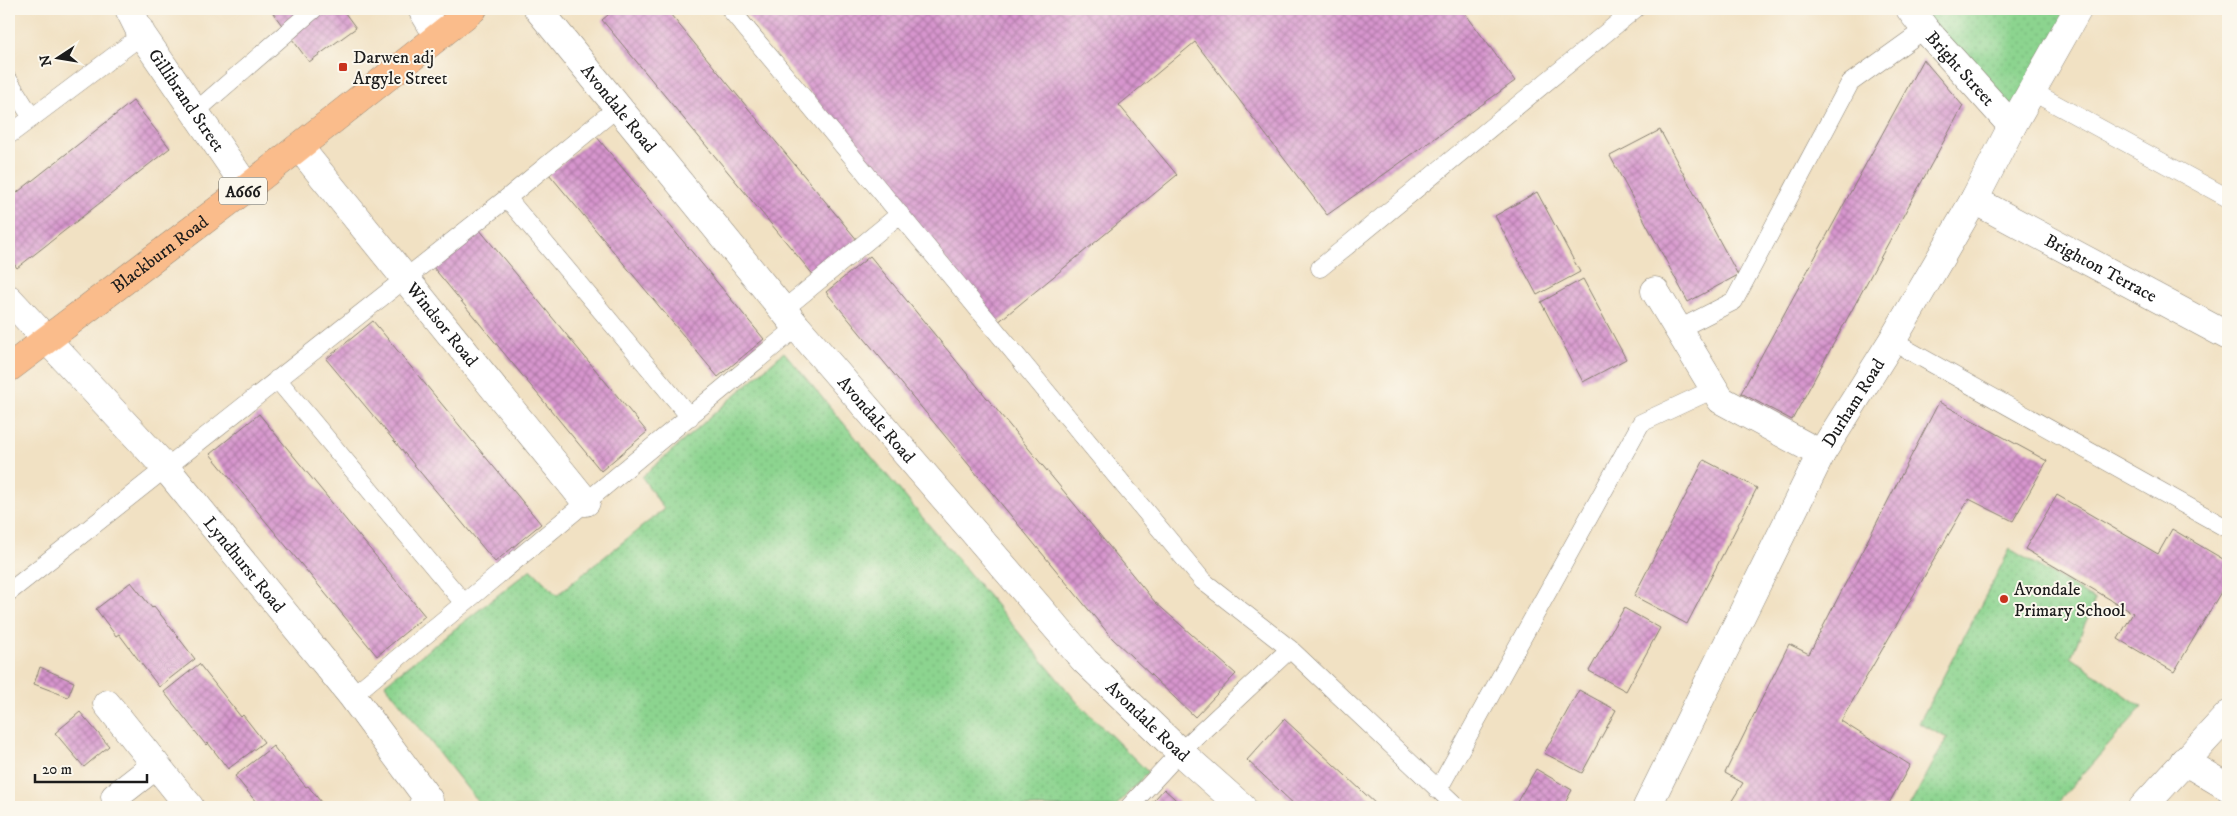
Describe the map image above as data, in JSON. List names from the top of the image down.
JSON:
{
  "streets": {
    "highway": ["A666", "Blackburn Road"],
    "street": [
      "Bright Street",
      "Gillibrand Street",
      "Avondale Road",
      "Brighton Terrace",
      "Windsor Road",
      "Durham Road",
      "Lyndhurst Road"
    ]
  },
  "crossings": [
    ["Bright Street", "Durham Road"],
    ["Gillibrand Street", "Blackburn Road"],
    ["Blackburn Road", "Windsor Road"],
    ["Blackburn Road", "Lyndhurst Road"],
    ["Brighton Terrace", "Durham Road"]
  ],
  "places": {
    "transit": ["Darwen adj Argyle Street"],
    "other": ["Avondale Primary School"]
  },
  "scale_bar": "20 m",
  "north": "left"
}
